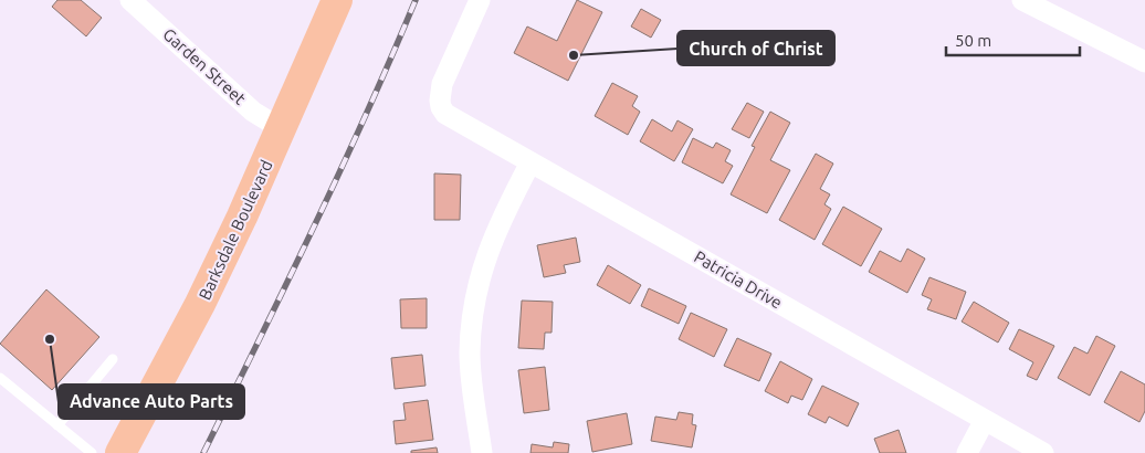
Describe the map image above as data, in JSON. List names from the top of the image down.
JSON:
{
  "streets": {
    "main road": ["Barksdale Boulevard"],
    "street": ["Garden Street", "Patricia Drive"]
  },
  "crossings": [
    ["Garden Street", "Barksdale Boulevard"]
  ],
  "places": ["Church of Christ", "Advance Auto Parts"],
  "scale_bar": "50 m"
}
